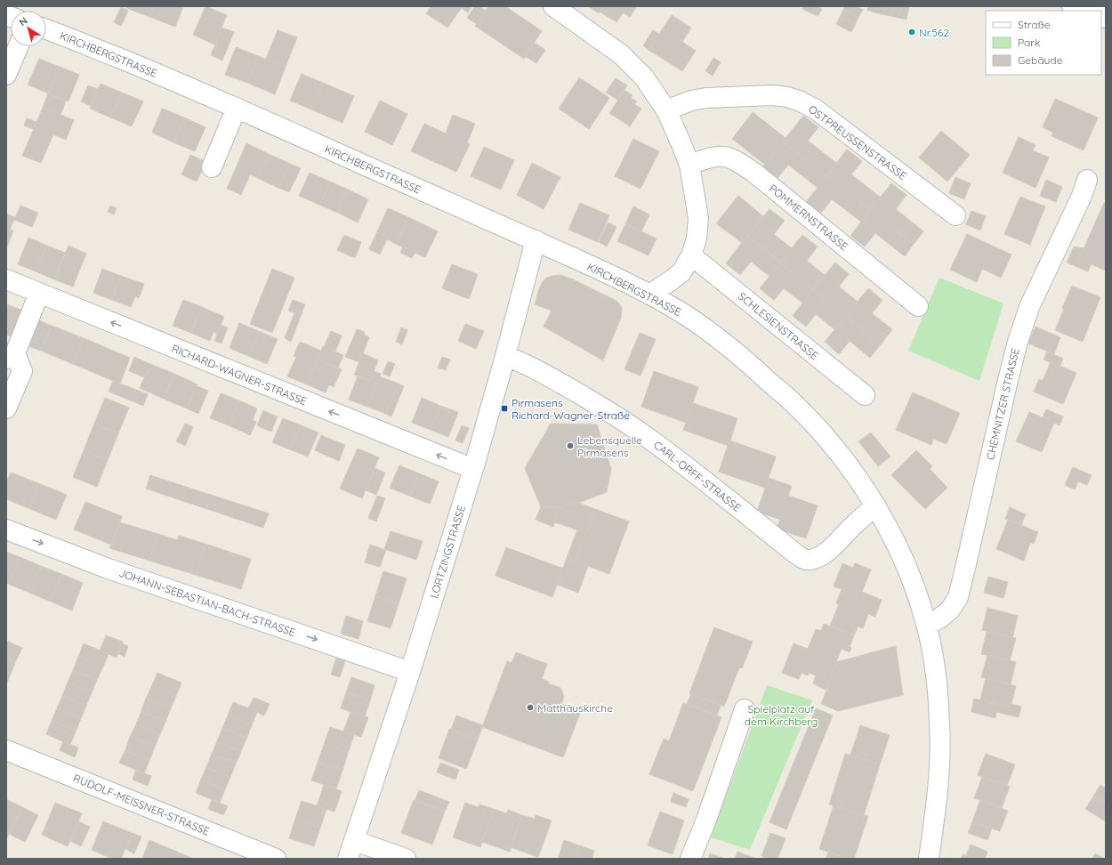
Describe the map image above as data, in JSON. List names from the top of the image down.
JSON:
{
  "streets": {
    "street": [
      "KIRCHBERGSTRASSE",
      "OSTPREUSSENSTRASSE",
      "POMMERNSTRASSE",
      "SCHLESIENSTRASSE",
      "RICHARD-WAGNER-STRASSE",
      "CHEMNITZER STRASSE",
      "CARL-ORFF-STRASSE",
      "LORTZINGSTRASSE",
      "JOHANN-SEBASTIAN-BACH-STRASSE",
      "RUDOLF-MEISSNER-STRASSE"
    ]
  },
  "crossings": [
    ["KIRCHBERGSTRASSE", "CHEMNITZER STRASSE"],
    ["KIRCHBERGSTRASSE", "CARL-ORFF-STRASSE"],
    ["KIRCHBERGSTRASSE", "LORTZINGSTRASSE"],
    ["RICHARD-WAGNER-STRASSE", "LORTZINGSTRASSE"],
    ["CARL-ORFF-STRASSE", "LORTZINGSTRASSE"],
    ["LORTZINGSTRASSE", "JOHANN-SEBASTIAN-BACH-STRASSE"]
  ],
  "one_way": ["RICHARD-WAGNER-STRASSE", "JOHANN-SEBASTIAN-BACH-STRASSE"],
  "parks": ["Spielplatz auf dem Kirchberg"],
  "places": {
    "other": ["Nr.562", "Lebensquelle Pirmasens", "Matthäuskirche"],
    "transit": ["Pirmasens Richard-Wagner-Straße"]
  },
  "legend": ["Straße", "Park", "Gebäude"],
  "north": "top left"
}
